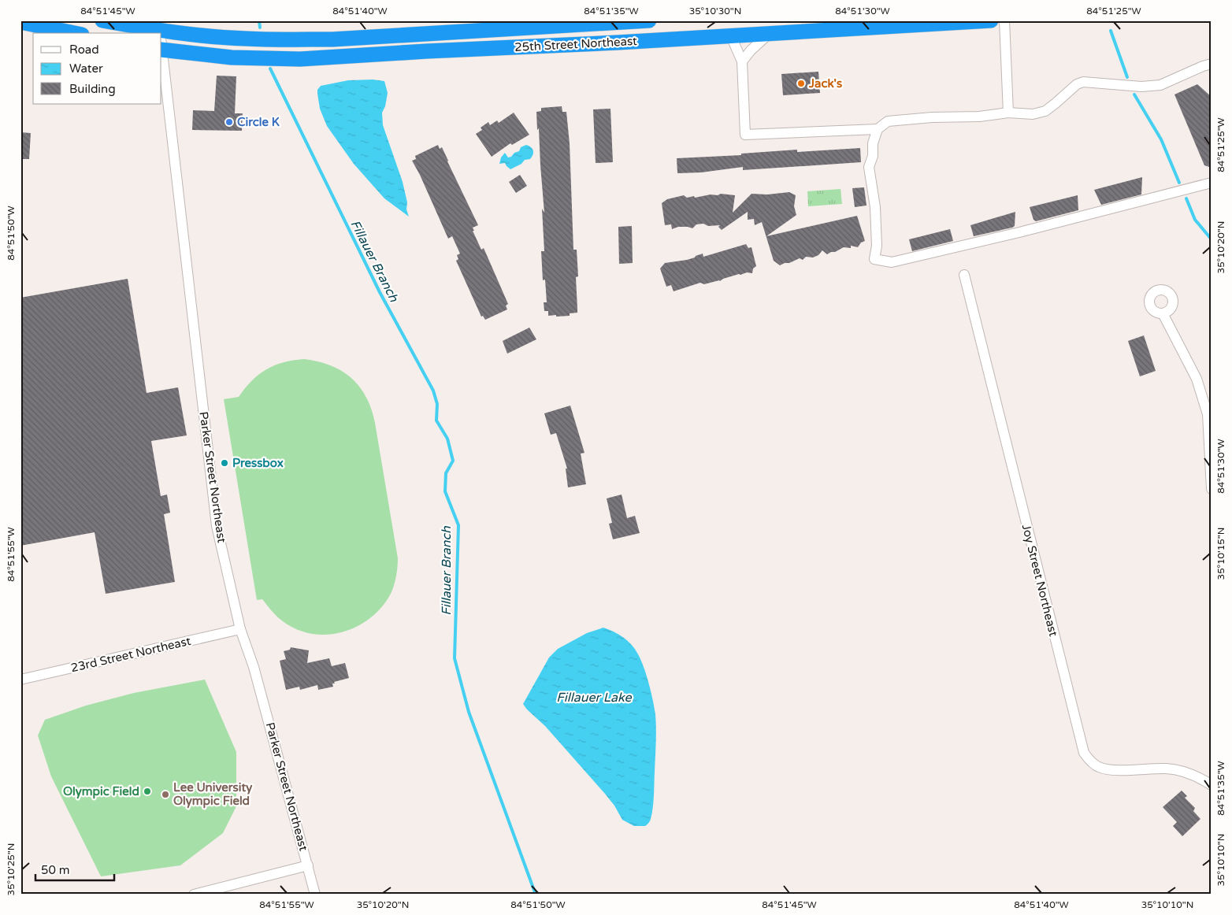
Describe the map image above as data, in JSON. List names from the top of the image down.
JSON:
{
  "streets": {
    "highway": ["25th Street Northeast"],
    "street": ["Parker Street Northeast", "Joy Street Northeast", "23rd Street Northeast"]
  },
  "crossings": [
    ["Parker Street Northeast", "23rd Street Northeast"]
  ],
  "water": ["Fillauer Branch", "Fillauer Lake"],
  "places": [
    "Jack's",
    "Circle K",
    "Pressbox",
    "Olympic Field",
    "Lee University Olympic Field"
  ],
  "legend": ["Road", "Water", "Building"],
  "scale_bar": "50 m",
  "coordinates": [
    "84°51'45\"W",
    "84°51'40\"W",
    "84°51'35\"W",
    "35°10'30\"N",
    "84°51'30\"W",
    "84°51'25\"W",
    "84°51'50\"W",
    "35°10'20\"N",
    "35°10'15\"N",
    "84°51'55\"W",
    "35°10'10\"N",
    "35°10'25\"N"
  ]
}
